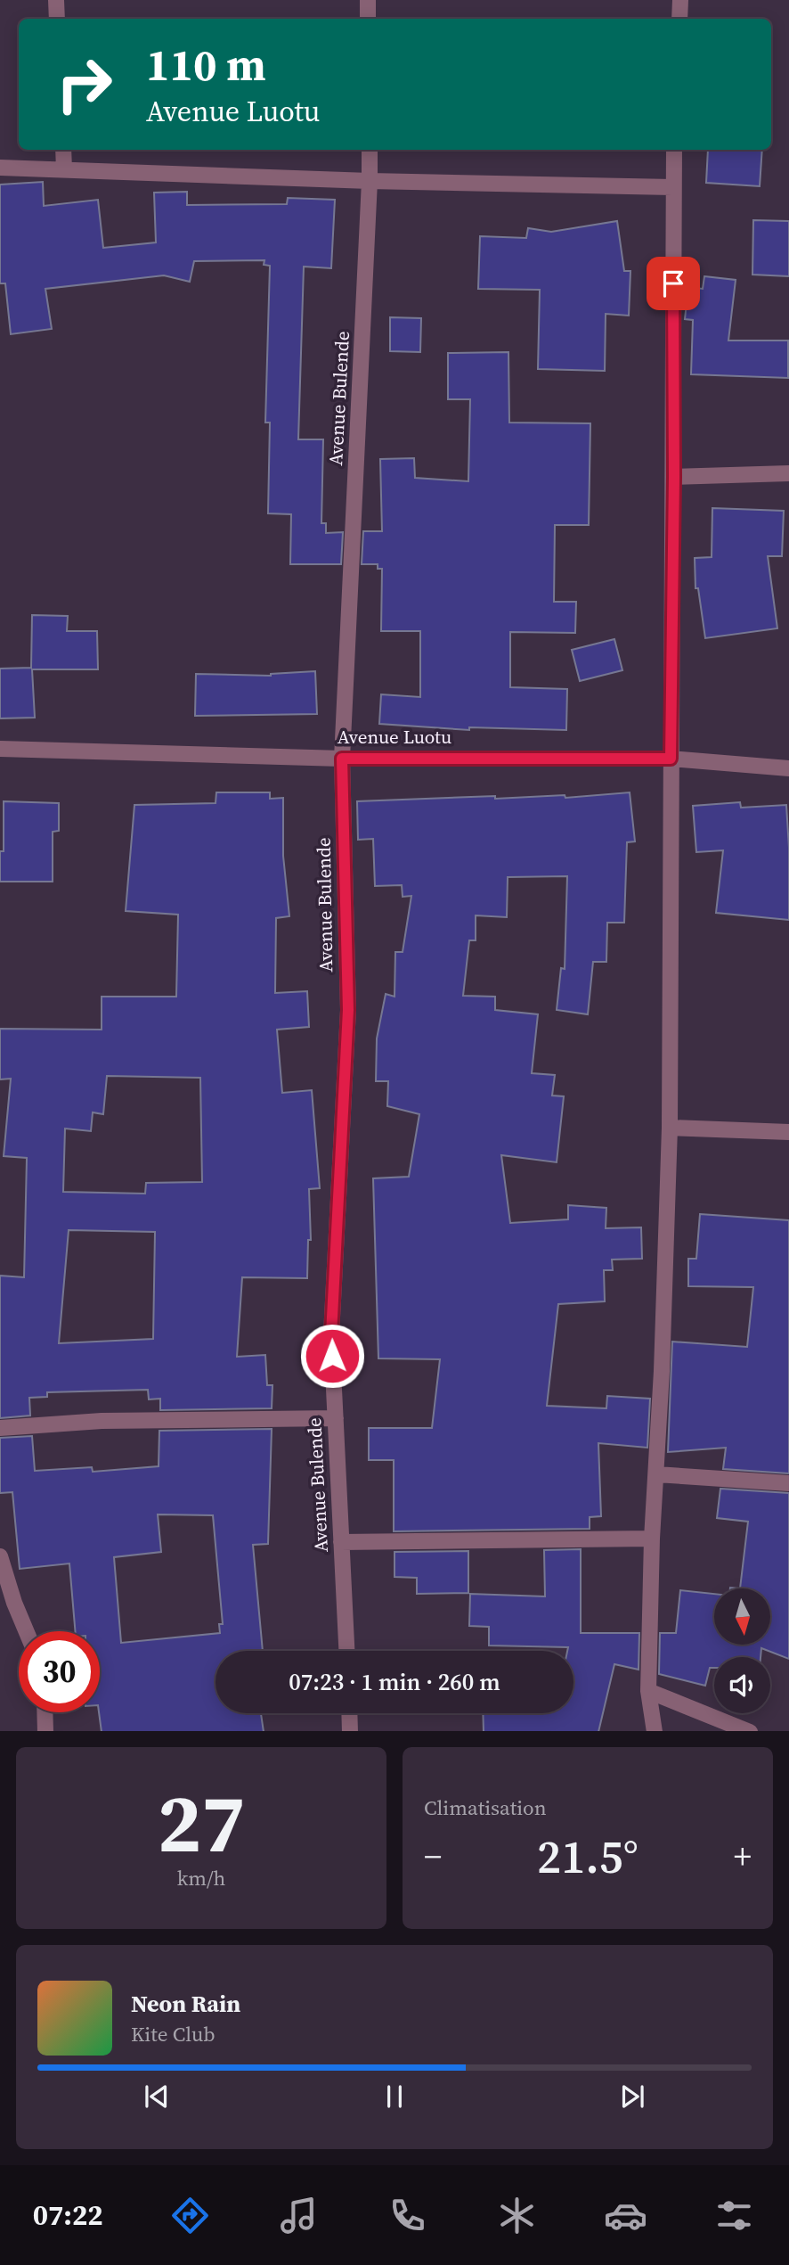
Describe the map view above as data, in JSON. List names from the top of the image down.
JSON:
{
  "streets": {
    "street": ["Avenue Bulende", "Avenue Luotu"]
  },
  "crossings": [
    ["Avenue Bulende", "Avenue Luotu"]
  ],
  "north": "bottom",
  "page": {
    "turn": ["110 m", "Avenue Luotu"],
    "limit": "30",
    "trip": "07:23 · 1 min · 260 m",
    "tile": [
      ["27", "km/h"],
      "Climatisation"
    ],
    "heat": ["−", "21.5°", "+"],
    "song": ["Neon Rain", "Kite Club"],
    "tabs": "07:22"
  }
}
